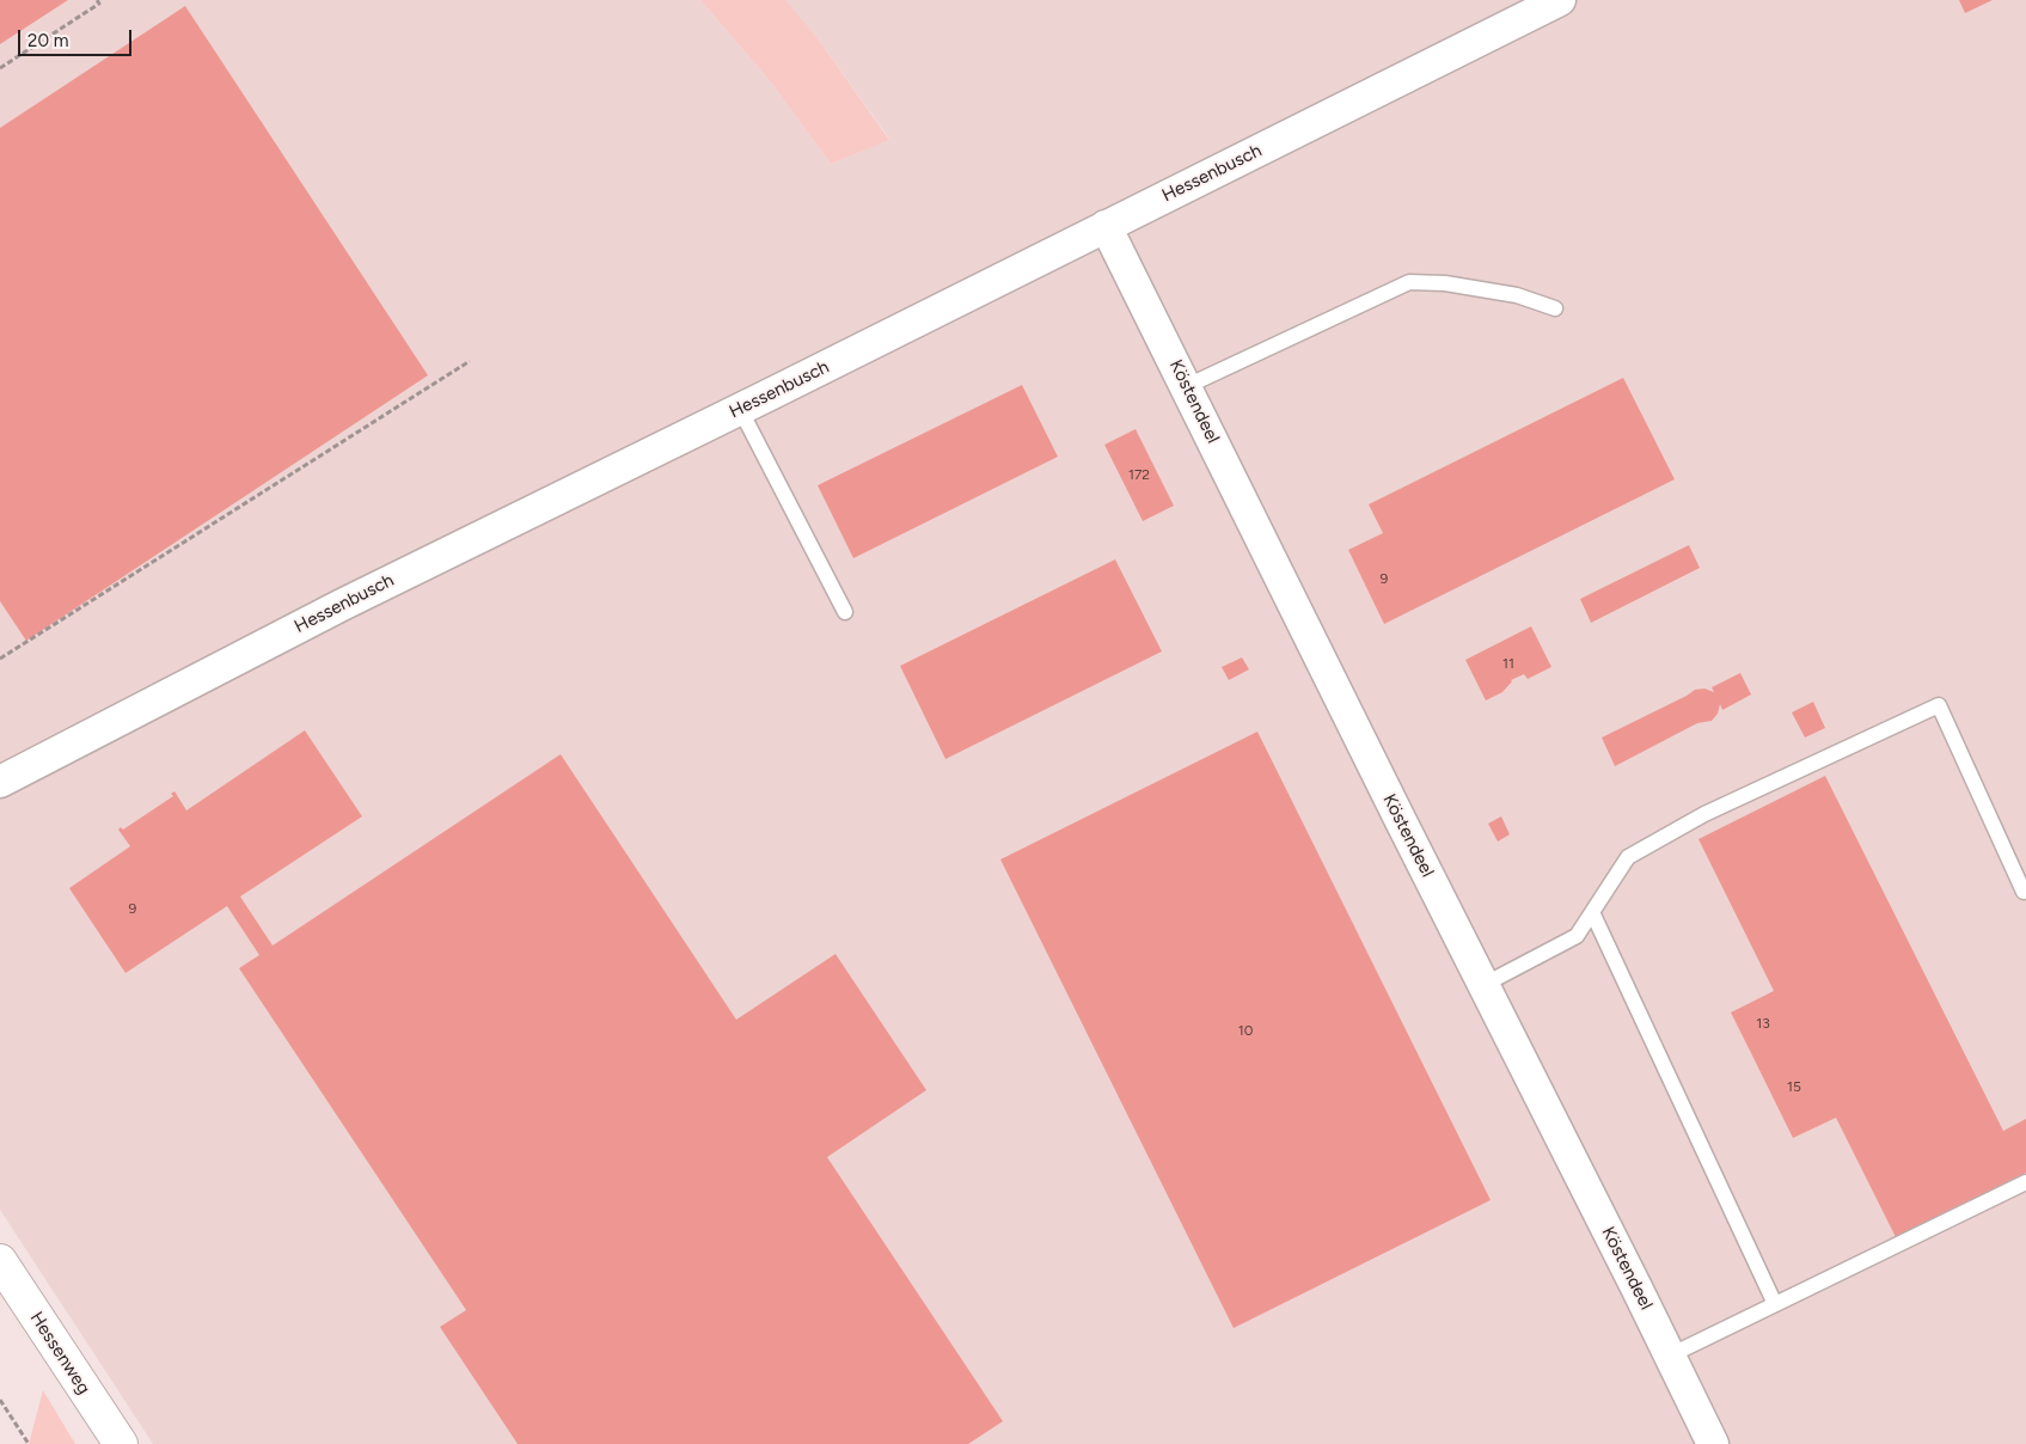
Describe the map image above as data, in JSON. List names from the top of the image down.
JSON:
{
  "streets": {
    "street": ["Hessenbusch", "Köstendeel", "Hessenweg"]
  },
  "crossings": [
    ["Hessenbusch", "Köstendeel"]
  ],
  "house_numbers": [
    "172",
    "9",
    "11",
    "9",
    "13",
    "10",
    "15"
  ],
  "scale_bar": "20 m"
}
